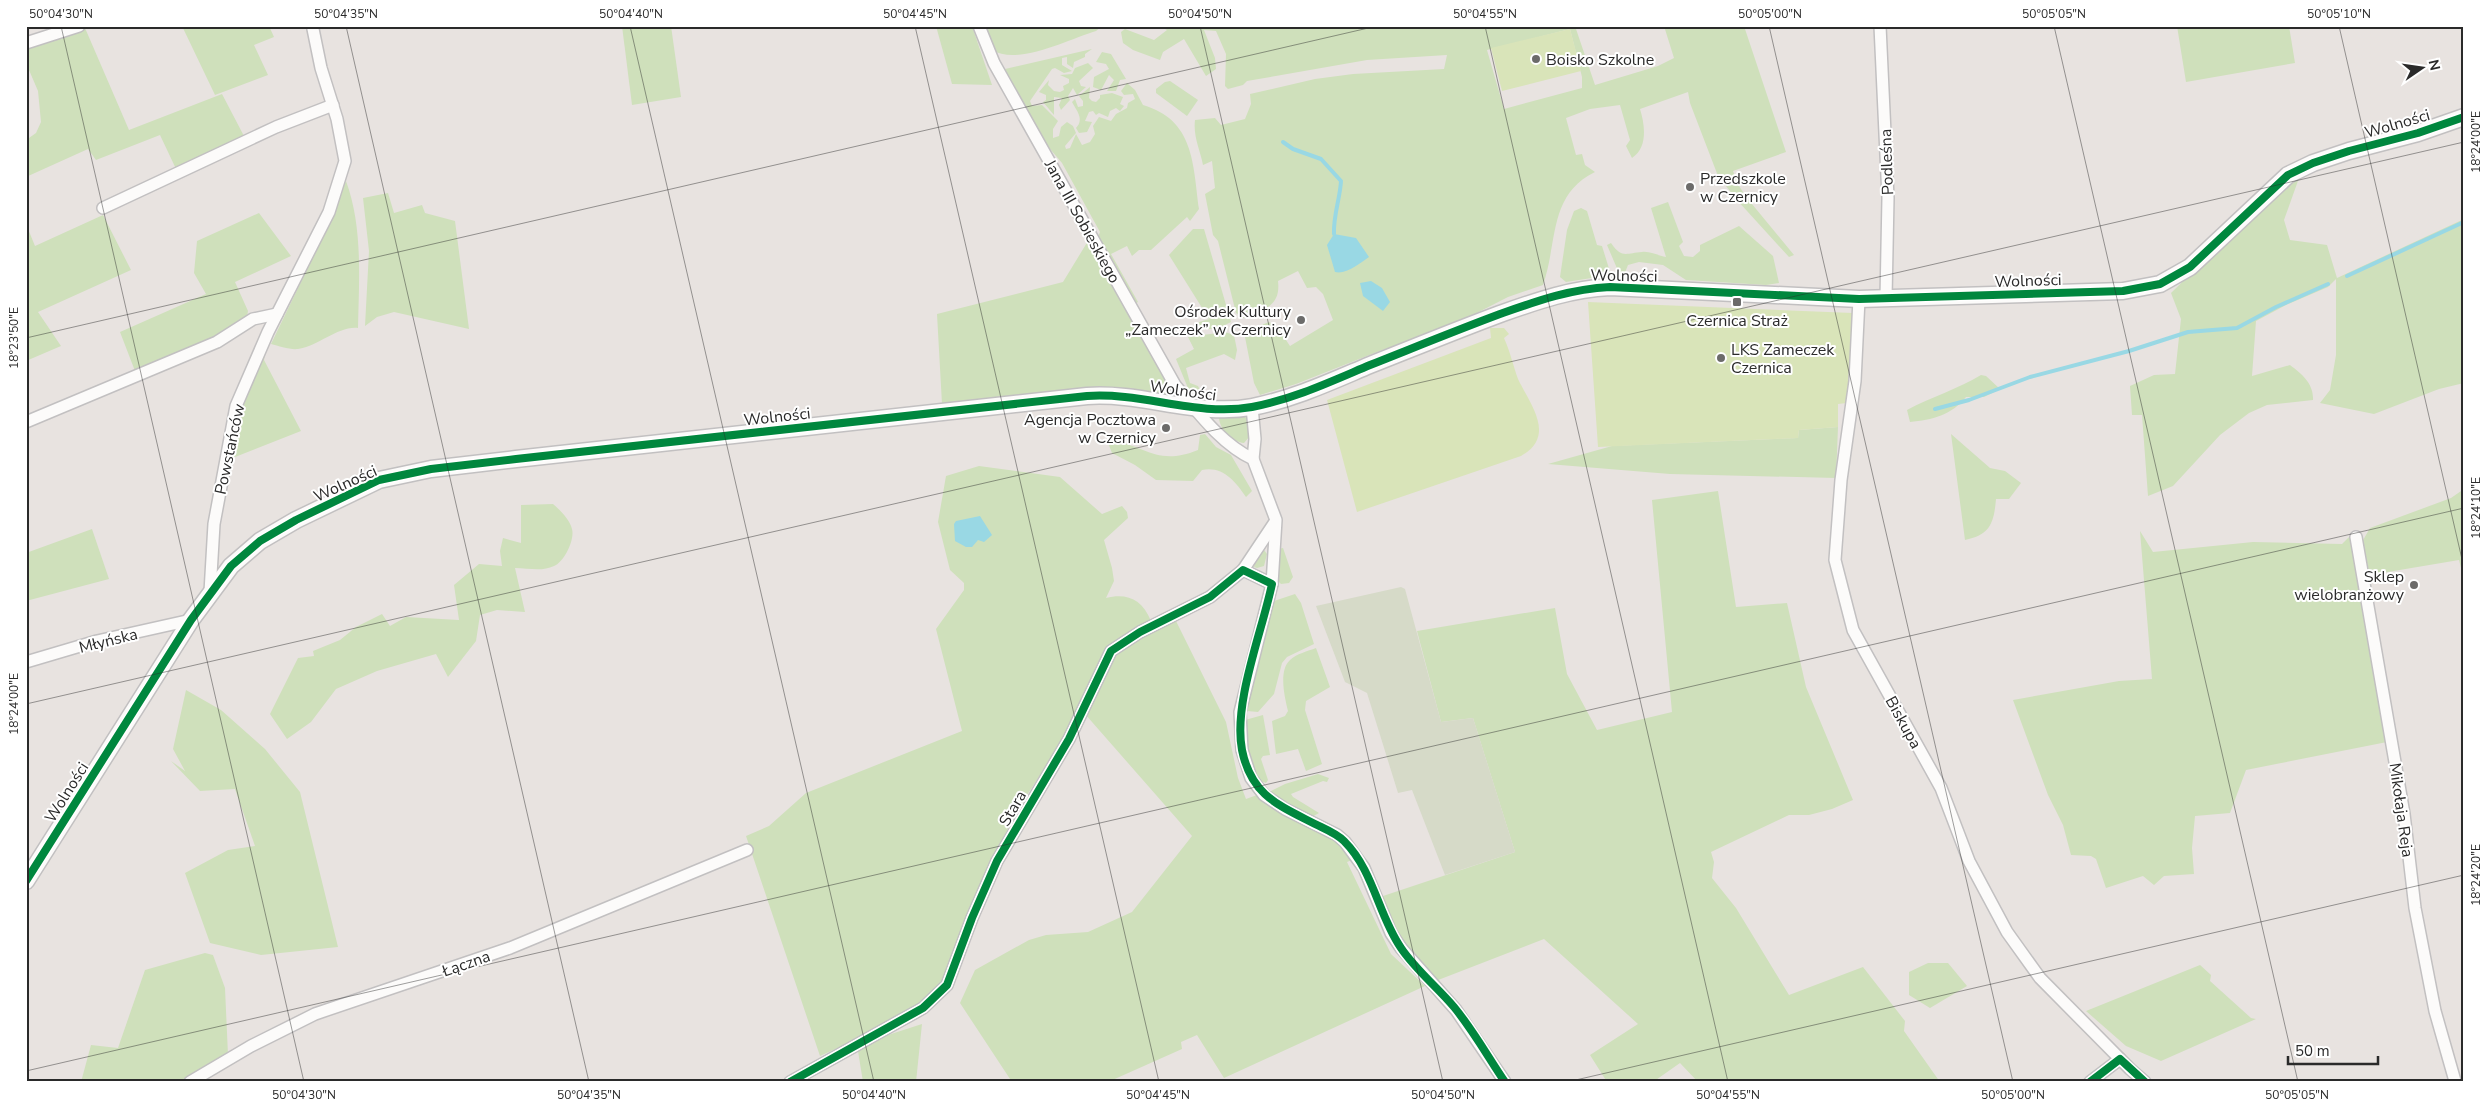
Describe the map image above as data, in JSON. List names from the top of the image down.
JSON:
{
  "streets": {
    "street": [
      "Wolności",
      "Podleśna",
      "Jana III Sobieskiego",
      "Powstańców",
      "Młyńska",
      "Biskupa",
      "Stara",
      "Mikołaja Reja",
      "Łączna"
    ]
  },
  "crossings": [
    ["Wolności", "Podleśna"],
    ["Wolności", "Jana III Sobieskiego"],
    ["Wolności", "Powstańców"],
    ["Wolności", "Młyńska"],
    ["Wolności", "Biskupa"]
  ],
  "places": {
    "other": [
      "Boisko Szkolne",
      "Przedszkole w Czernicy",
      "Ośrodek Kultury „Zameczek” w Czernicy",
      "LKS Zameczek Czernica",
      "Agencja Pocztowa w Czernicy",
      "Sklep wielobranżowy"
    ],
    "transit": ["Czernica Straż"]
  },
  "scale_bar": "50 m",
  "north": "right",
  "coordinates": [
    "50°04'30\"N",
    "50°04'35\"N",
    "50°04'40\"N",
    "50°04'45\"N",
    "50°04'50\"N",
    "50°04'55\"N",
    "50°05'00\"N",
    "50°05'05\"N",
    "50°05'10\"N",
    "18°24'00\"E",
    "18°23'50\"E",
    "18°24'10\"E",
    "18°24'20\"E"
  ]
}
